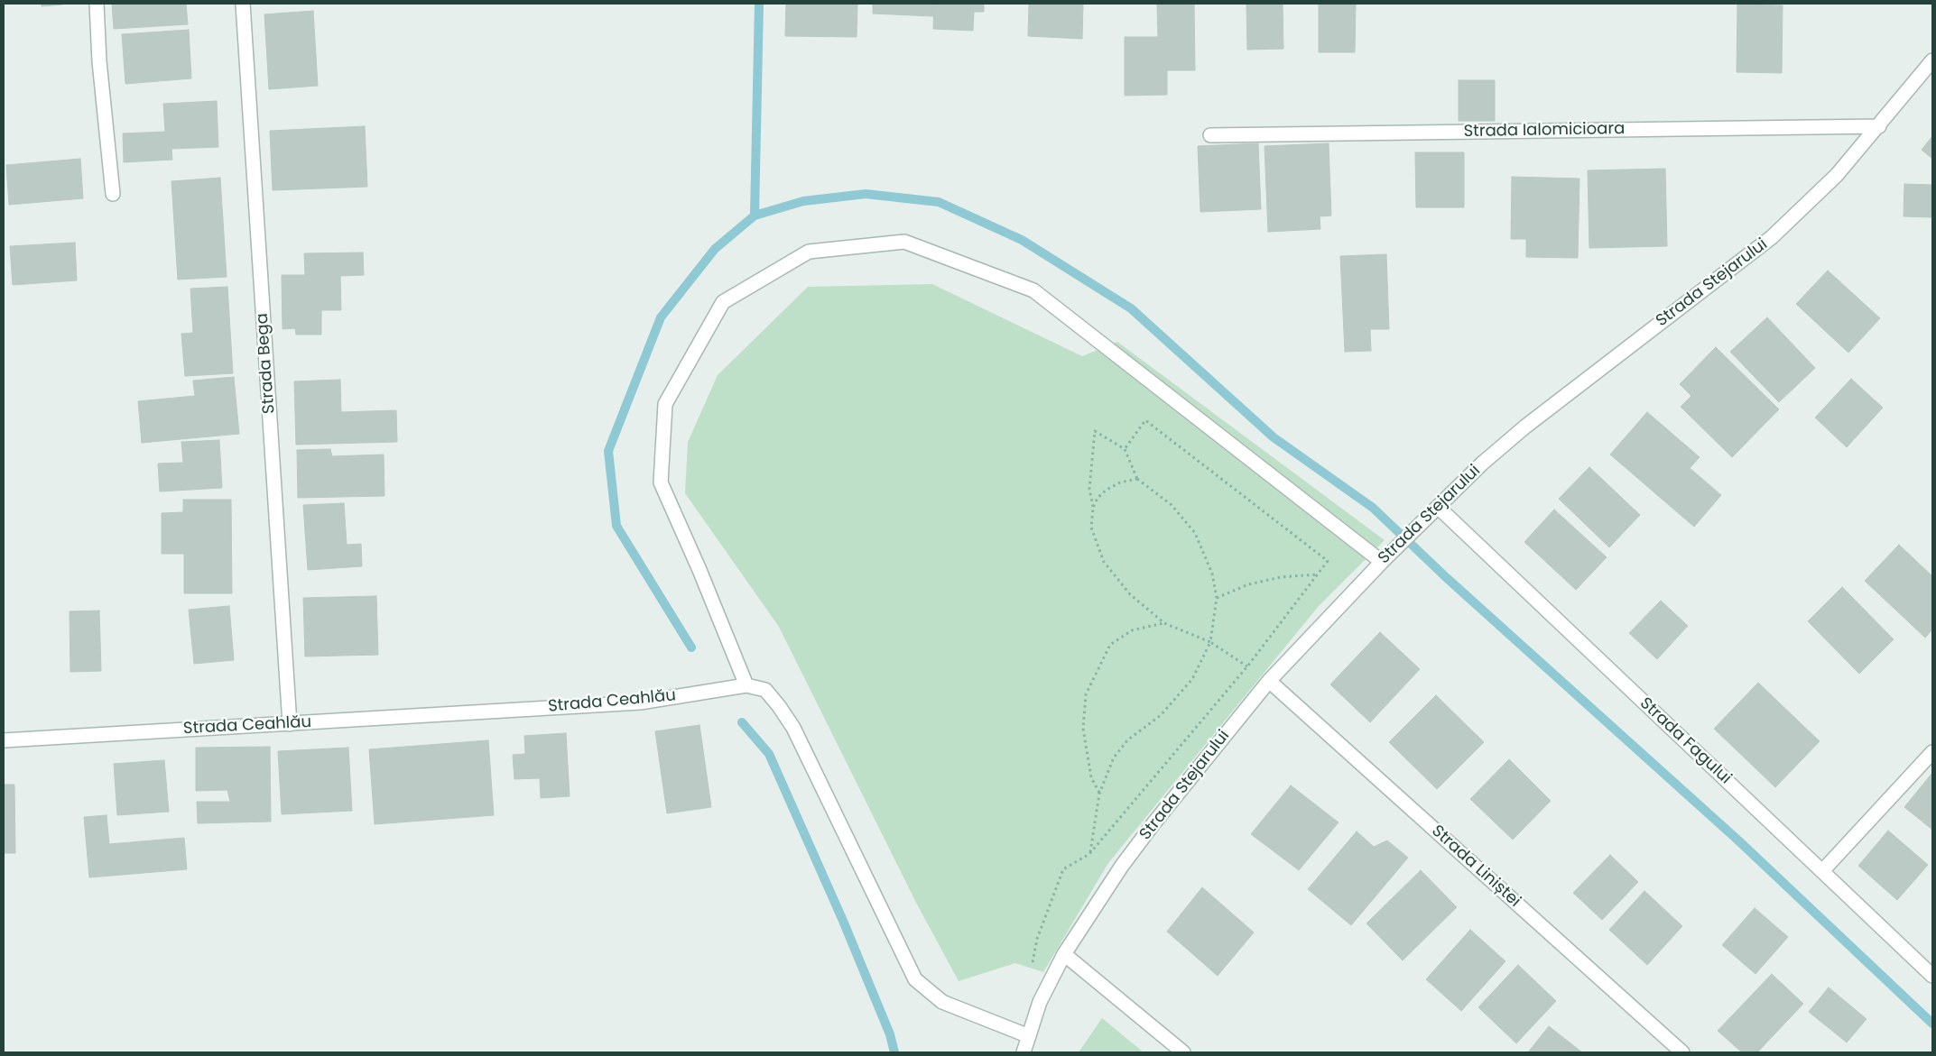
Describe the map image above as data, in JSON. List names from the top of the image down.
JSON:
{
  "streets": {
    "street": [
      "Strada Ialomicioara",
      "Strada Stejarului",
      "Strada Bega",
      "Strada Ceahlău",
      "Strada Fagului",
      "Strada Liniștei"
    ]
  },
  "crossings": [
    ["Strada Ialomicioara", "Strada Stejarului"],
    ["Strada Stejarului", "Strada Ceahlău"],
    ["Strada Stejarului", "Strada Fagului"],
    ["Strada Stejarului", "Strada Liniștei"],
    ["Strada Bega", "Strada Ceahlău"]
  ]
}
